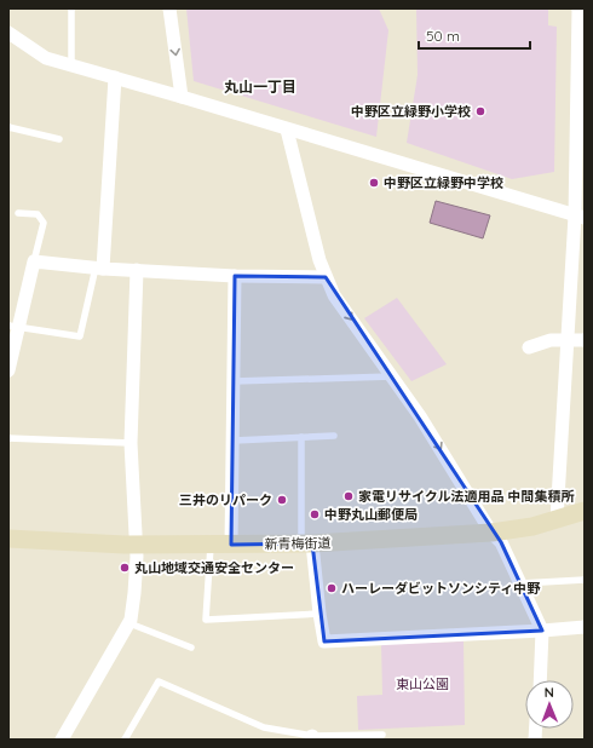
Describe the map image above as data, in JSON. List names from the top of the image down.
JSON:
{
  "streets": {
    "main road": ["新青梅街道"]
  },
  "districts": ["丸山一丁目"],
  "parks": ["東山公園"],
  "places": [
    "中野区立緑野小学校",
    "中野区立緑野中学校",
    "家電リサイクル法適用品 中間集積所",
    "三井のリパーク",
    "中野丸山郵便局",
    "丸山地域交通安全センター",
    "ハーレーダビットソンシティ中野"
  ],
  "scale_bar": "50 m",
  "north": "top"
}
